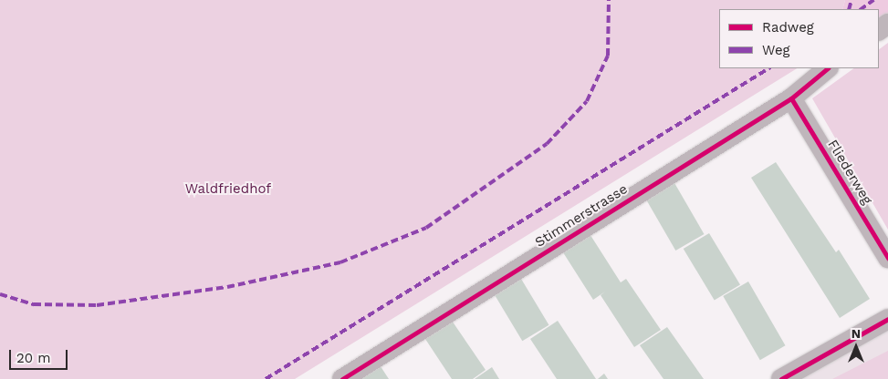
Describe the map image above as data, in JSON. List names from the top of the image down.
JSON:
{
  "streets": {
    "street": ["Fliederweg", "Stimmerstrasse"]
  },
  "crossings": [
    ["Fliederweg", "Stimmerstrasse"]
  ],
  "parks": ["Waldfriedhof"],
  "legend": ["Radweg", "Weg"],
  "scale_bar": "20 m",
  "north": "top"
}
